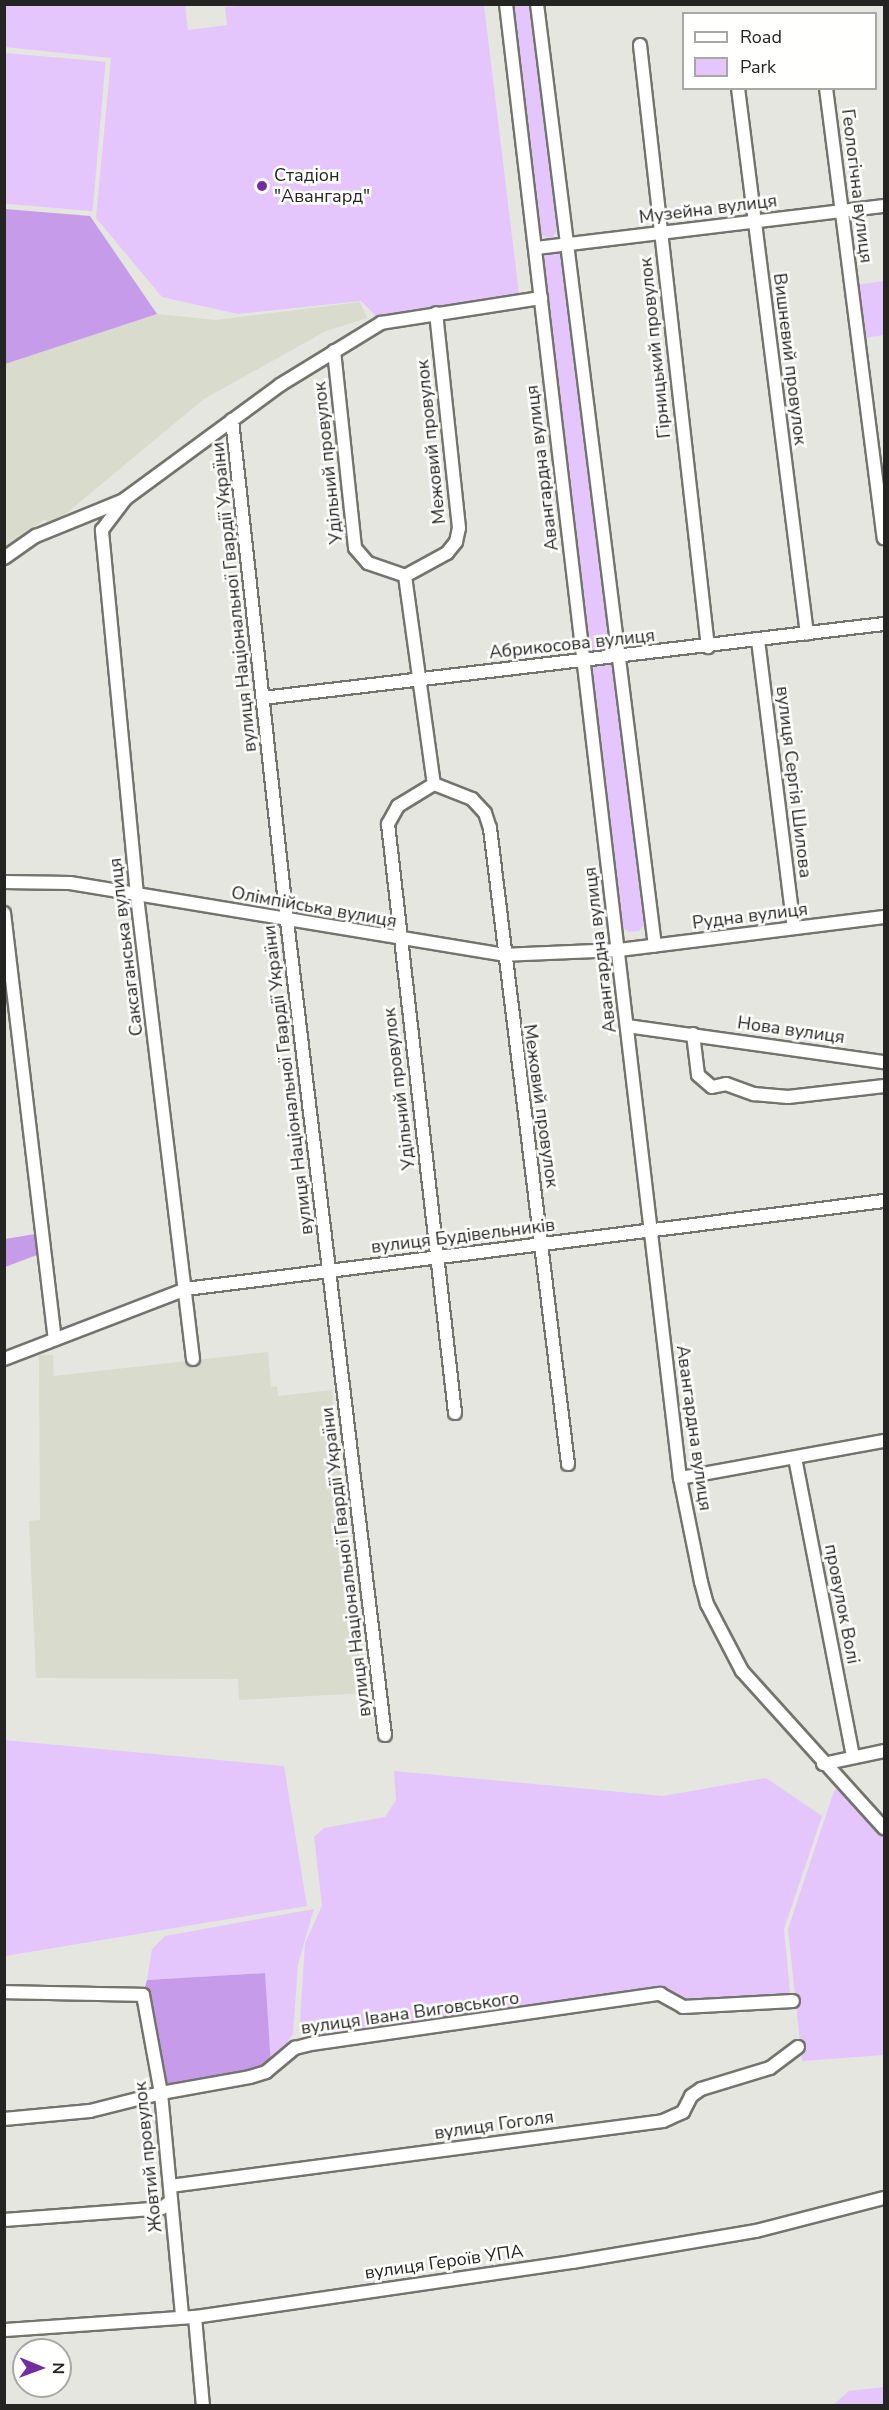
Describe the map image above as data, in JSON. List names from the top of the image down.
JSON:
{
  "streets": {
    "street": [
      "Геологічна вулиця",
      "Музейна вулиця",
      "Гірницький провулок",
      "Вишневий провулок",
      "Межовий провулок",
      "Удільний провулок",
      "Авангардна вулиця",
      "вулиця Національної Гвардії України",
      "Абрикосова вулиця",
      "вулиця Сергія Шилова",
      "Олімпійська вулиця",
      "Рудна вулиця",
      "Саксаганська вулиця",
      "Нова вулиця",
      "вулиця Будівельників",
      "провулок Волі",
      "вулиця Івана Виговського",
      "вулиця Гоголя",
      "Жовтий провулок",
      "вулиця Героїв УПА"
    ]
  },
  "crossings": [
    ["Геологічна вулиця", "Музейна вулиця"],
    ["Музейна вулиця", "Гірницький провулок"],
    ["Музейна вулиця", "Вишневий провулок"],
    ["Музейна вулиця", "Авангардна вулиця"],
    ["Гірницький провулок", "Абрикосова вулиця"],
    ["Вишневий провулок", "Абрикосова вулиця"],
    ["Межовий провулок", "Удільний провулок"],
    ["Межовий провулок", "Олімпійська вулиця"],
    ["Межовий провулок", "вулиця Будівельників"],
    ["Удільний провулок", "Олімпійська вулиця"],
    ["Удільний провулок", "вулиця Будівельників"],
    ["Авангардна вулиця", "Абрикосова вулиця"],
    ["Авангардна вулиця", "Олімпійська вулиця"],
    ["Авангардна вулиця", "Рудна вулиця"],
    ["Авангардна вулиця", "Нова вулиця"],
    ["Авангардна вулиця", "вулиця Будівельників"],
    ["вулиця Національної Гвардії України", "Абрикосова вулиця"],
    ["вулиця Національної Гвардії України", "Олімпійська вулиця"],
    ["вулиця Національної Гвардії України", "вулиця Будівельників"],
    ["Абрикосова вулиця", "вулиця Сергія Шилова"],
    ["вулиця Сергія Шилова", "Рудна вулиця"],
    ["Олімпійська вулиця", "Рудна вулиця"],
    ["Олімпійська вулиця", "Саксаганська вулиця"],
    ["Саксаганська вулиця", "вулиця Будівельників"],
    ["вулиця Івана Виговського", "Жовтий провулок"],
    ["вулиця Гоголя", "Жовтий провулок"],
    ["Жовтий провулок", "вулиця Героїв УПА"]
  ],
  "places": ["Стадіон \"Авангард\""],
  "legend": ["Road", "Park"],
  "north": "right"
}
